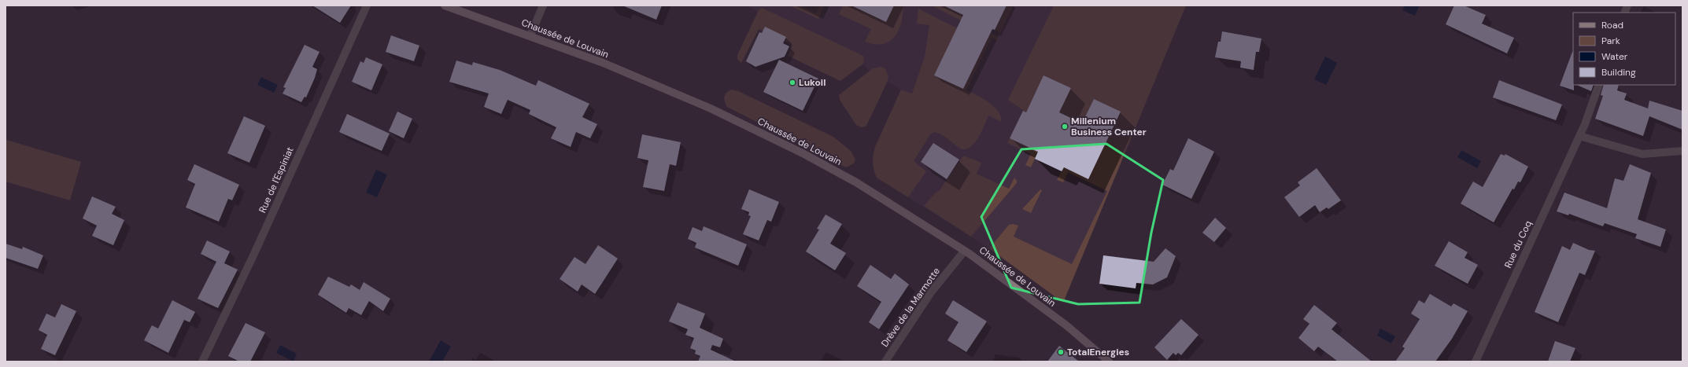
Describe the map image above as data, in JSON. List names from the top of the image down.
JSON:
{
  "streets": {
    "main road": ["Chaussée de Louvain"],
    "street": ["Rue de l'Espiniat", "Rue du Coq", "Drève de la Marmotte"]
  },
  "crossings": [
    ["Chaussée de Louvain", "Drève de la Marmotte"]
  ],
  "places": ["Lukoil", "Millenium Business Center", "TotalEnergies"],
  "legend": [
    "Road",
    "Park",
    "Water",
    "Building"
  ]
}
